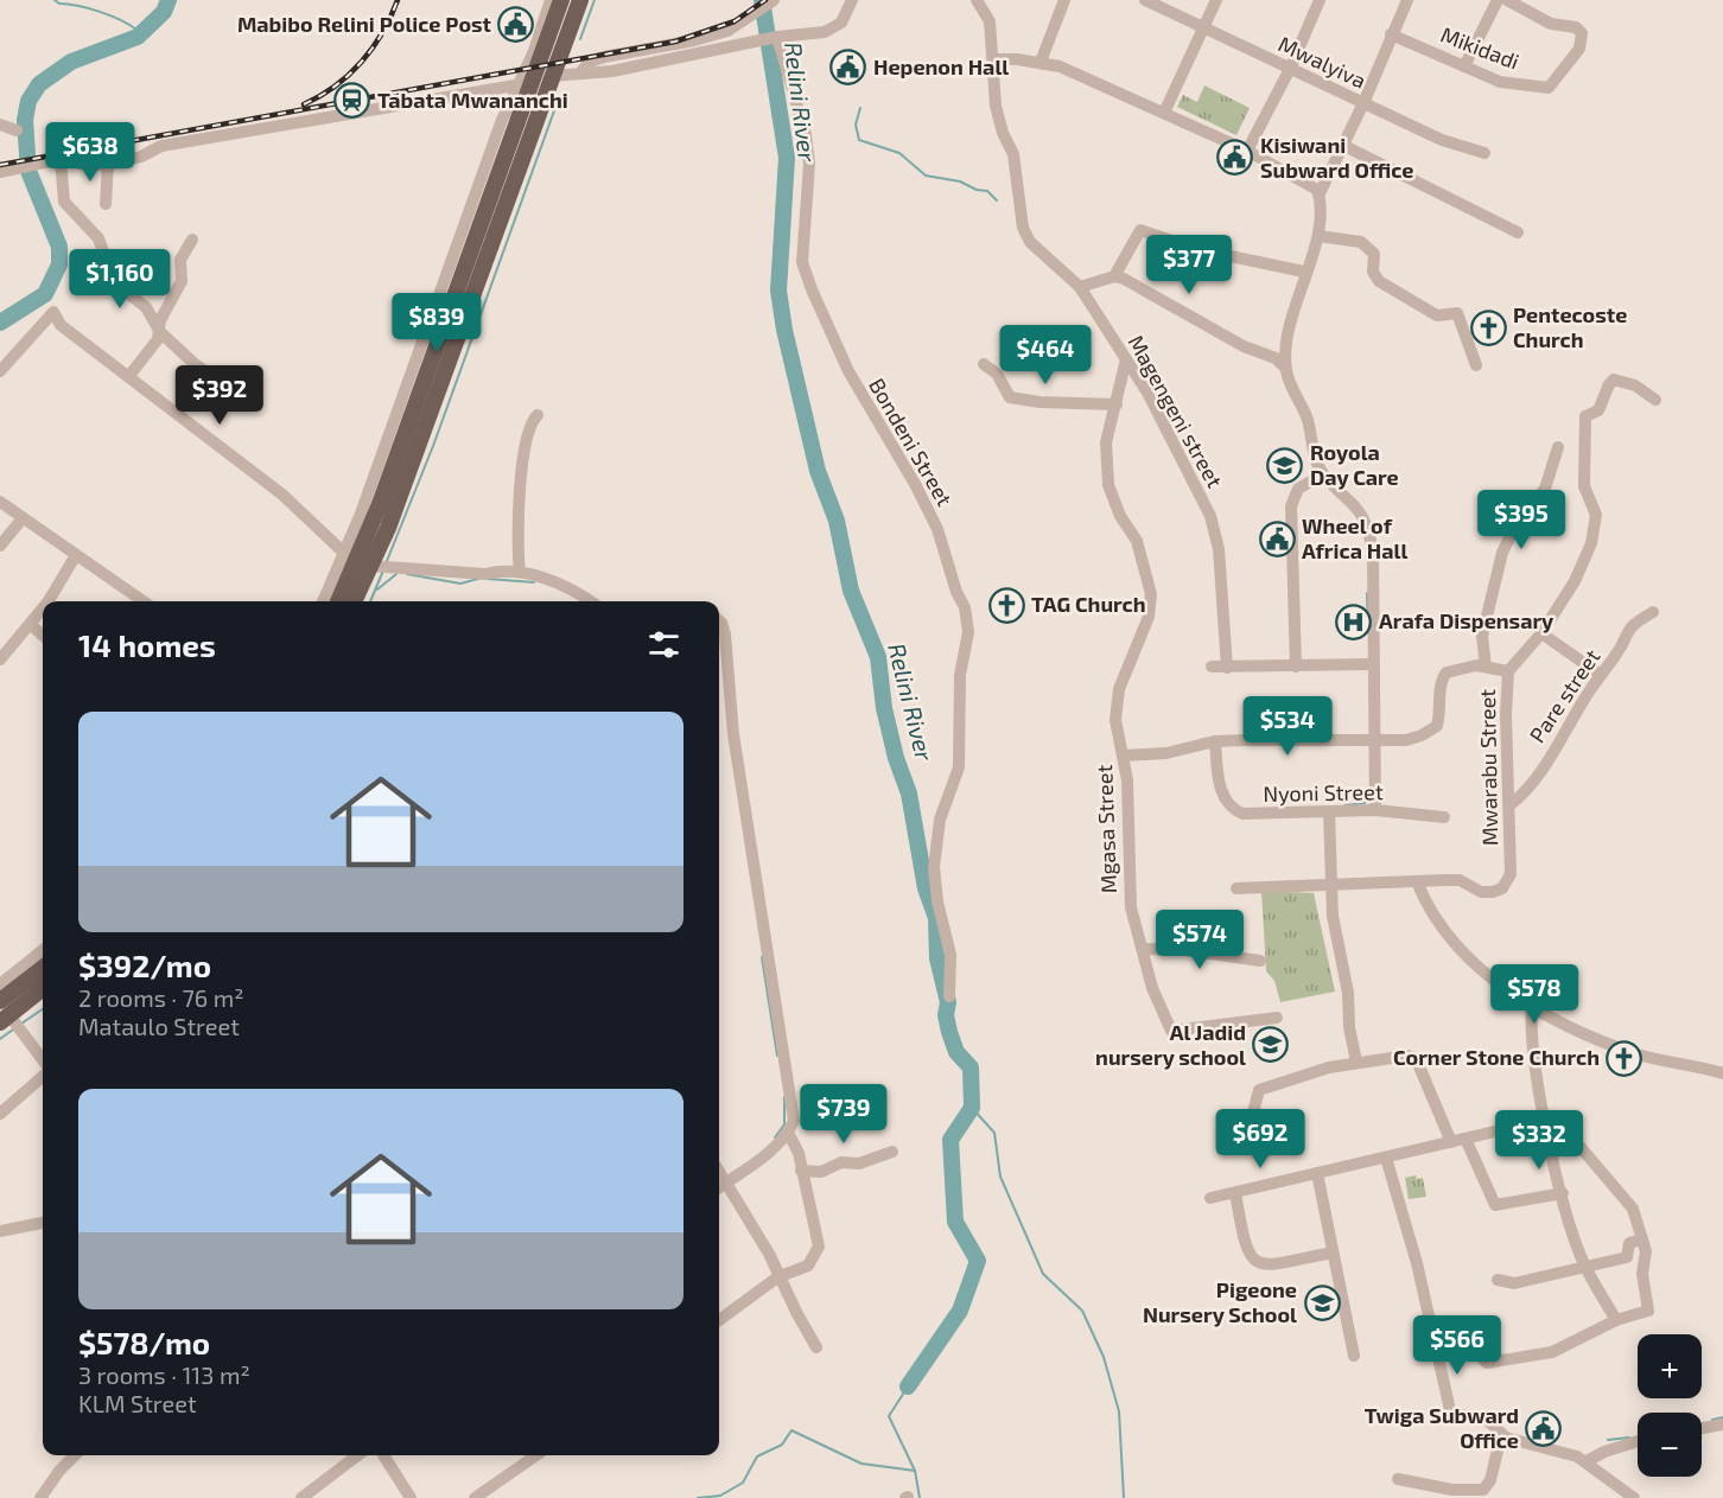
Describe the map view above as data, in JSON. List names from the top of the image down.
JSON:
{
  "streets": {
    "street": [
      "Mikidadi",
      "Mwalyiva",
      "Magengeni street",
      "Bondeni Street",
      "Pare street",
      "Mwarabu Street",
      "Nyoni Street",
      "Mgasa Street"
    ]
  },
  "crossings": [
    ["Magengeni street", "Mgasa Street"],
    ["Pare street", "Mwarabu Street"]
  ],
  "water": ["Relini River"],
  "places": {
    "public building": [
      "Mabibo Relini Police Post",
      "Hepenon Hall",
      "Kisiwani Subward Office",
      "Wheel of Africa Hall",
      "Twiga Subward Office"
    ],
    "station": ["Tabata Mwananchi"],
    "church": ["Pentecoste Church", "TAG Church", "Corner Stone Church"],
    "school or university": ["Royola Day Care", "Al Jadid nursery school", "Pigeone Nursery School"],
    "hospital": ["Arafa Dispensary"]
  },
  "page": {
    "price": [
      "$638",
      "$377",
      "$1,160",
      "$839",
      "$464",
      "$392",
      "$395",
      "$534",
      "$574",
      "$578",
      "$739",
      "$692",
      "$332",
      "$566"
    ],
    "heading": "14 homes",
    "list": [
      {
        "name": "$392/mo",
        "note": "2 rooms · 76 m² · Mataulo Street"
      },
      {
        "name": "$578/mo",
        "note": "3 rooms · 113 m² · KLM Street"
      }
    ],
    "map_buttons": ["+", "−"]
  }
}
